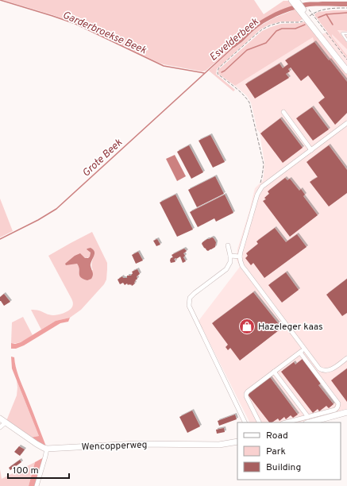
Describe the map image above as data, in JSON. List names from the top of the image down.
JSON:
{
  "streets": {
    "street": ["Wencopperweg"]
  },
  "water": ["Garderbroekse Beek", "Esvelderbeek", "Grote Beek"],
  "places": {
    "shop": ["Hazeleger kaas"]
  },
  "legend": ["Road", "Park", "Building"],
  "scale_bar": "100 m"
}
